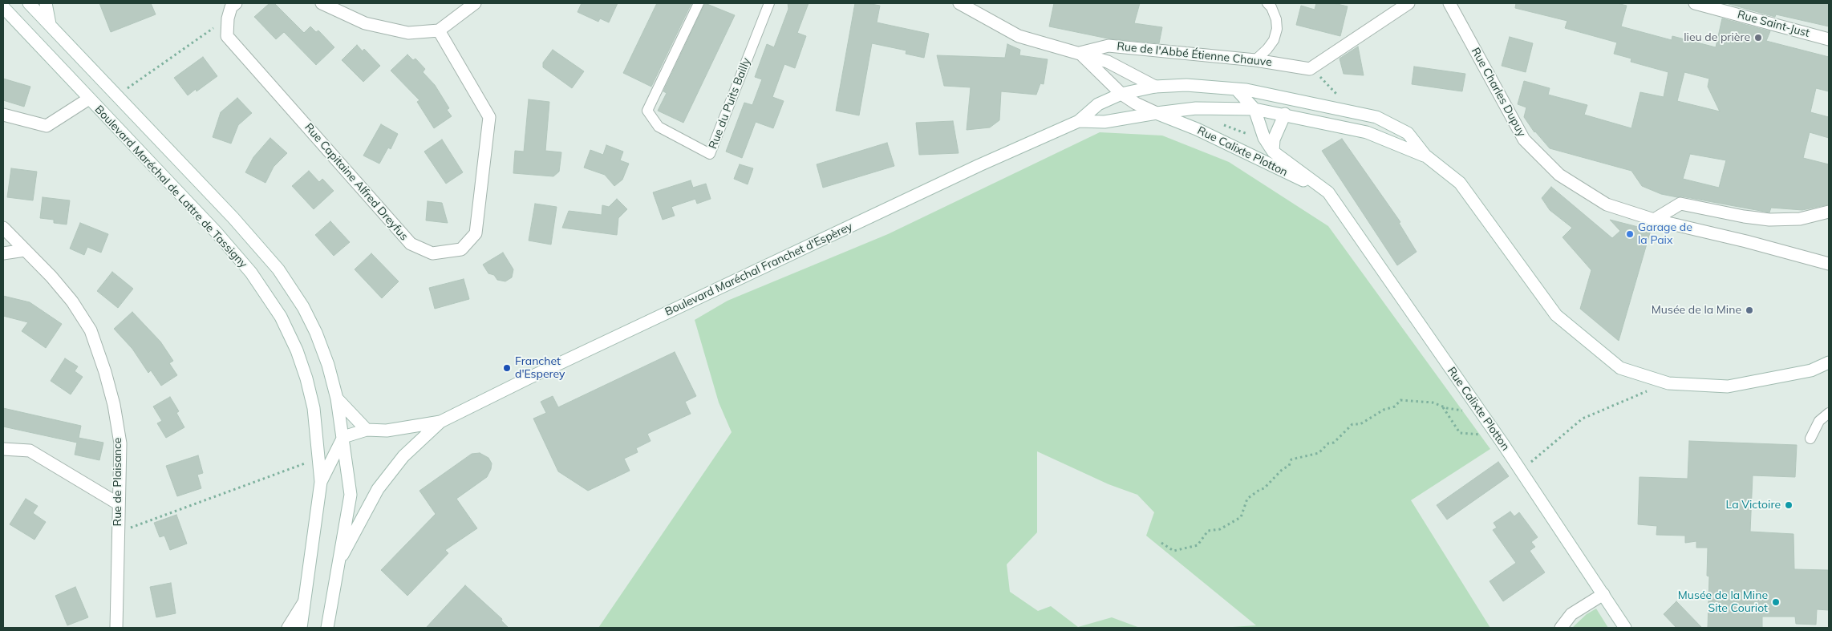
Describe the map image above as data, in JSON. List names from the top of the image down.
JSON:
{
  "streets": {
    "street": [
      "Rue Saint-Just",
      "Rue de l'Abbé Étienne Chauve",
      "Rue Charles Dupuy",
      "Rue Calixte Plotton",
      "Rue Capitaine Alfred Dreyfus",
      "Boulevard Maréchal de Lattre de Tassigny",
      "Boulevard Maréchal Franchet d'Espèrey",
      "Rue de Plaisance"
    ],
    "lane": ["Rue du Puits Bailly"]
  },
  "crossings": [
    ["Rue de l'Abbé Étienne Chauve", "Rue Calixte Plotton"],
    ["Rue Calixte Plotton", "Boulevard Maréchal Franchet d'Espèrey"]
  ],
  "places": [
    "lieu de prière",
    "Garage de la Paix",
    "Musée de la Mine",
    "Franchet d'Esperey",
    "La Victoire",
    "Musée de la Mine Site Couriot"
  ]
}
